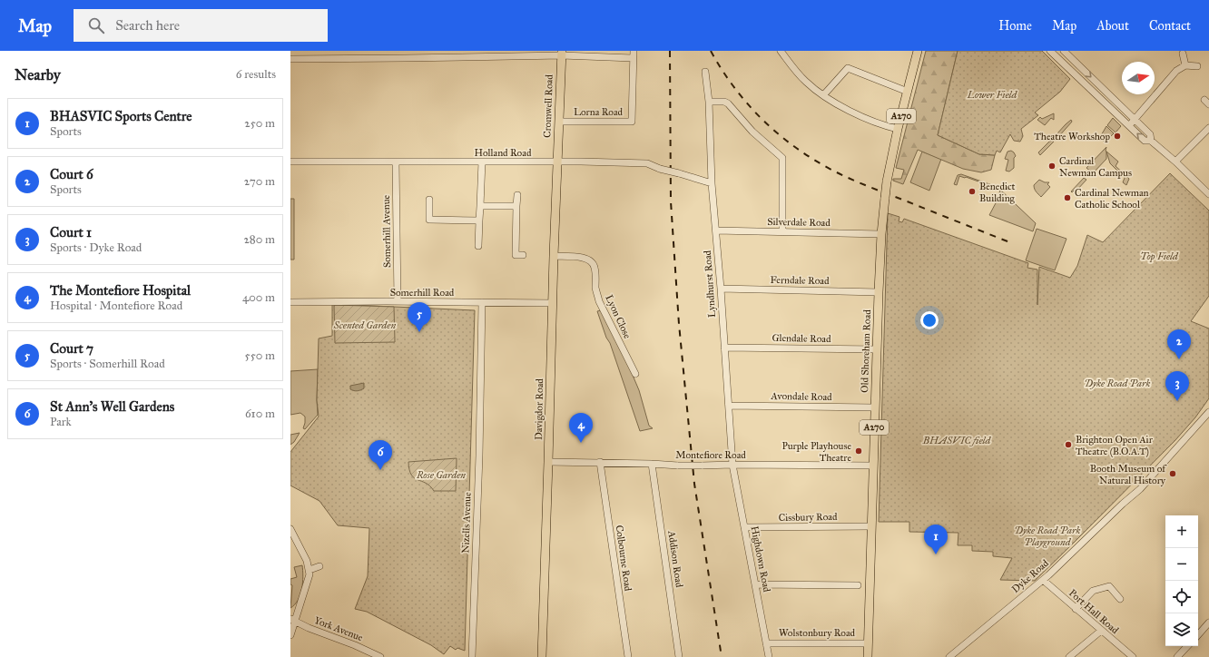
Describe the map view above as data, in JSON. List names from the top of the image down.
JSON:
{
  "streets": {
    "main road": [
      "Cromwell Road",
      "A270",
      "Old Shoreham Road",
      "Davigdor Road"
    ],
    "street": [
      "Lorna Road",
      "Holland Road",
      "Silverdale Road",
      "Somerhill Avenue",
      "Ferndale Road",
      "Lyndhurst Road",
      "Somerhill Road",
      "Lyon Close",
      "Glendale Road",
      "Avondale Road",
      "Montefiore Road",
      "Cissbury Road",
      "Nizells Avenue",
      "Colbourne Road",
      "Addison Road",
      "Highdown Road",
      "Dyke Road",
      "Port Hall Road",
      "York Avenue",
      "Wolstonbury Road"
    ]
  },
  "crossings": [
    ["Cromwell Road", "Lorna Road"],
    ["Cromwell Road", "Holland Road"],
    ["Cromwell Road", "Davigdor Road"],
    ["Holland Road", "Somerhill Avenue"],
    ["Holland Road", "Lyndhurst Road"],
    ["Holland Road", "Davigdor Road"],
    ["Silverdale Road", "Lyndhurst Road"],
    ["Silverdale Road", "Old Shoreham Road"],
    ["Somerhill Avenue", "Somerhill Road"],
    ["Ferndale Road", "Lyndhurst Road"],
    ["Ferndale Road", "Old Shoreham Road"],
    ["Lyndhurst Road", "Glendale Road"],
    ["Lyndhurst Road", "Avondale Road"],
    ["Lyndhurst Road", "Montefiore Road"],
    ["Lyndhurst Road", "Highdown Road"],
    ["Somerhill Road", "Davigdor Road"],
    ["Somerhill Road", "Nizells Avenue"],
    ["Lyon Close", "Davigdor Road"],
    ["Glendale Road", "Old Shoreham Road"],
    ["Old Shoreham Road", "Avondale Road"],
    ["Old Shoreham Road", "Montefiore Road"],
    ["Old Shoreham Road", "Cissbury Road"],
    ["Old Shoreham Road", "Wolstonbury Road"],
    ["Davigdor Road", "Montefiore Road"],
    ["Montefiore Road", "Colbourne Road"],
    ["Montefiore Road", "Addison Road"],
    ["Montefiore Road", "Highdown Road"],
    ["Cissbury Road", "Highdown Road"],
    ["Highdown Road", "Wolstonbury Road"],
    ["Dyke Road", "Port Hall Road"]
  ],
  "parks": [
    "Lower Field",
    "Top Field",
    "Scented Garden",
    "Dyke Road Park",
    "BHASVIC field",
    "Rose Garden",
    "Dyke Road Park Playground"
  ],
  "places": [
    "Theatre Workshop",
    "Cardinal Newman Campus",
    "Benedict Building",
    "Cardinal Newman Catholic School",
    "Brighton Open Air Theatre (B.O.A.T)",
    "Purple Playhouse Theatre",
    "Booth Museum of Natural History"
  ],
  "north": "right",
  "page": {
    "header": "Map",
    "search": "Search here",
    "nav": [
      "Home",
      "Map",
      "About",
      "Contact"
    ],
    "heading": ["Nearby", "6 results"],
    "list": [
      {
        "mark": "1",
        "name": "BHASVIC Sports Centre",
        "note": "Sports",
        "value": "250 m"
      },
      {
        "mark": "2",
        "name": "Court 6",
        "note": "Sports",
        "value": "270 m"
      },
      {
        "mark": "3",
        "name": "Court 1",
        "note": "Sports · Dyke Road",
        "value": "280 m"
      },
      {
        "mark": "4",
        "name": "The Montefiore Hospital",
        "note": "Hospital · Montefiore Road",
        "value": "400 m"
      },
      {
        "mark": "5",
        "name": "Court 7",
        "note": "Sports · Somerhill Road",
        "value": "550 m"
      },
      {
        "mark": "6",
        "name": "St Ann's Well Gardens",
        "note": "Park",
        "value": "610 m"
      }
    ],
    "pins": [
      "5",
      "2",
      "3",
      "4",
      "6",
      "1"
    ],
    "map_buttons": ["+", "−"]
  }
}
